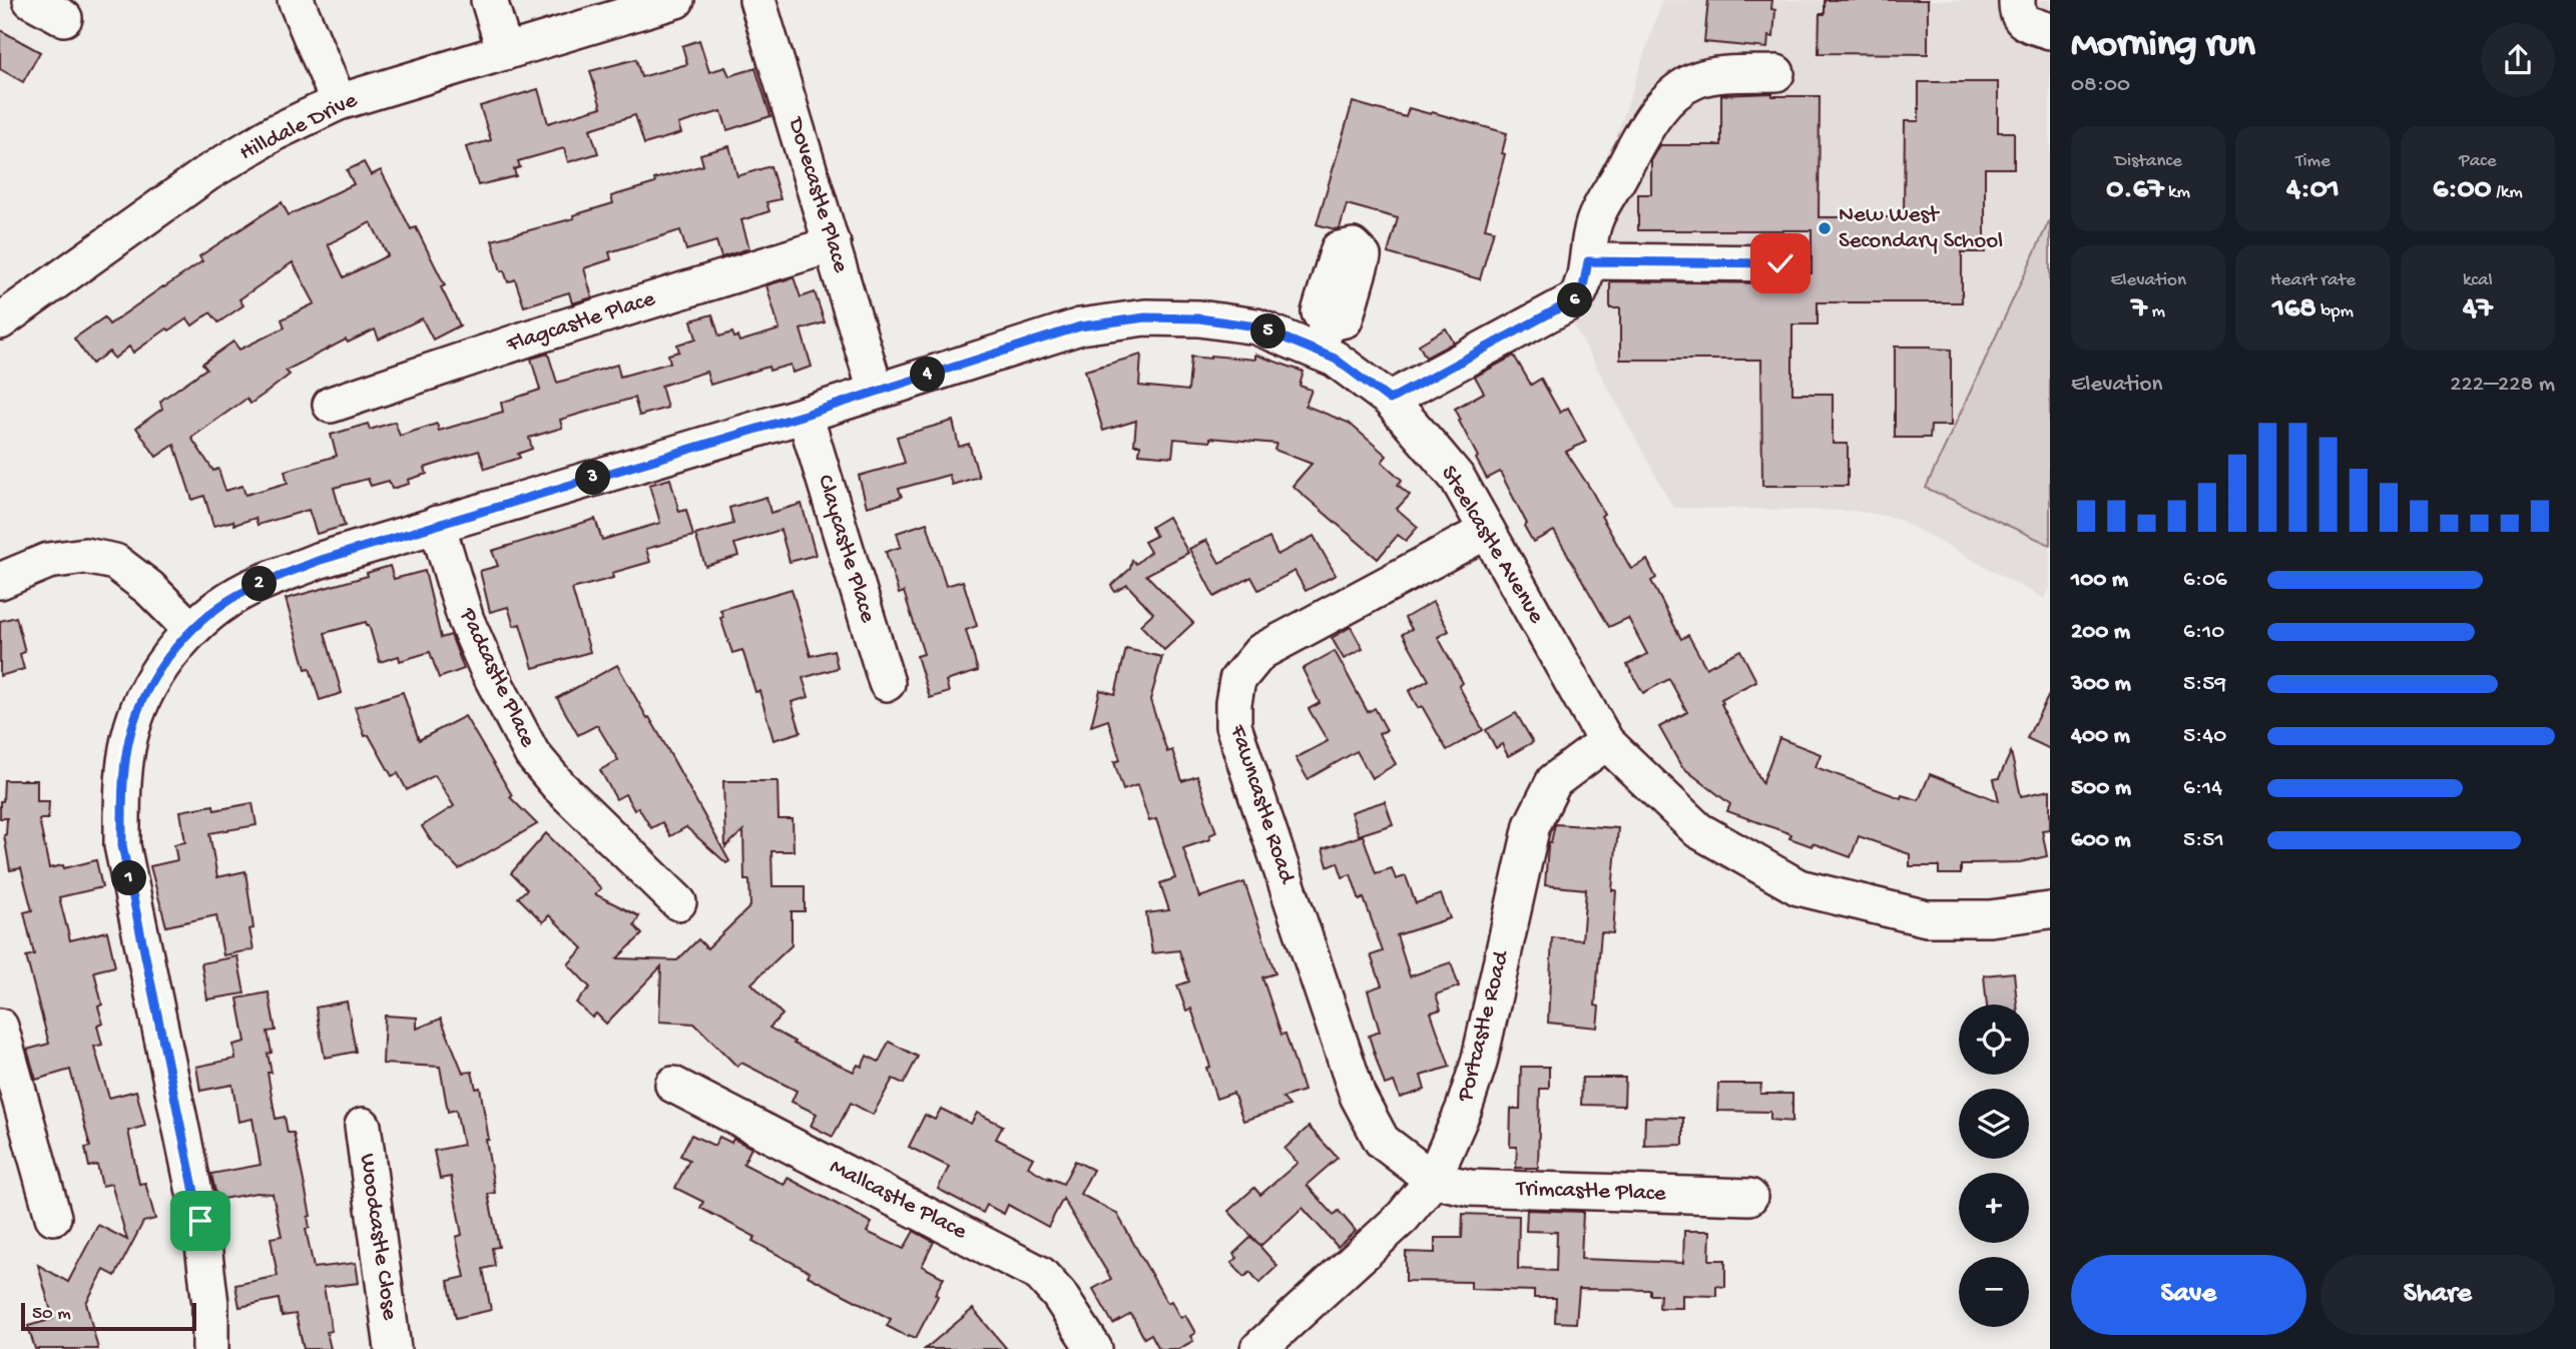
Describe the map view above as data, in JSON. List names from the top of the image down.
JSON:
{
  "streets": {
    "street": [
      "Hilldale Drive",
      "Dovecastle Place",
      "Flagcastle Place",
      "Steelcastle Avenue",
      "Claycastle Place",
      "Padcastle Place",
      "Fawncastle Road",
      "Portcastle Road",
      "Trimcastle Place",
      "Mallcastle Place",
      "Woodcastle Close"
    ]
  },
  "crossings": [
    ["Dovecastle Place", "Flagcastle Place"],
    ["Dovecastle Place", "Steelcastle Avenue"],
    ["Steelcastle Avenue", "Claycastle Place"],
    ["Steelcastle Avenue", "Padcastle Place"],
    ["Steelcastle Avenue", "Fawncastle Road"],
    ["Steelcastle Avenue", "Portcastle Road"],
    ["Fawncastle Road", "Portcastle Road"],
    ["Fawncastle Road", "Trimcastle Place"],
    ["Portcastle Road", "Trimcastle Place"]
  ],
  "places": ["New West Secondary School"],
  "scale_bar": "50 m",
  "page": {
    "heading": ["Morning run", "08:00"],
    "stats": [
      ["Distance", "0.67 km"],
      ["Time", "4:01"],
      ["Pace", "6:00 /km"],
      ["Elevation", "7 m"],
      ["Heart rate", "168 bpm"],
      ["kcal", "47"]
    ],
    "pins": [
      "6",
      "5",
      "4",
      "3",
      "2",
      "1"
    ],
    "chart": ["Elevation", "222–228 m"],
    "list": [
      {
        "name": "100 m",
        "note": "6:06"
      },
      {
        "name": "200 m",
        "note": "6:10"
      },
      {
        "name": "300 m",
        "note": "5:59"
      },
      {
        "name": "400 m",
        "note": "5:40"
      },
      {
        "name": "500 m",
        "note": "6:14"
      },
      {
        "name": "600 m",
        "note": "5:51"
      }
    ],
    "map_buttons": ["+", "−"],
    "buttons": ["Save", "Share"],
    "scale": "50 m"
  }
}
